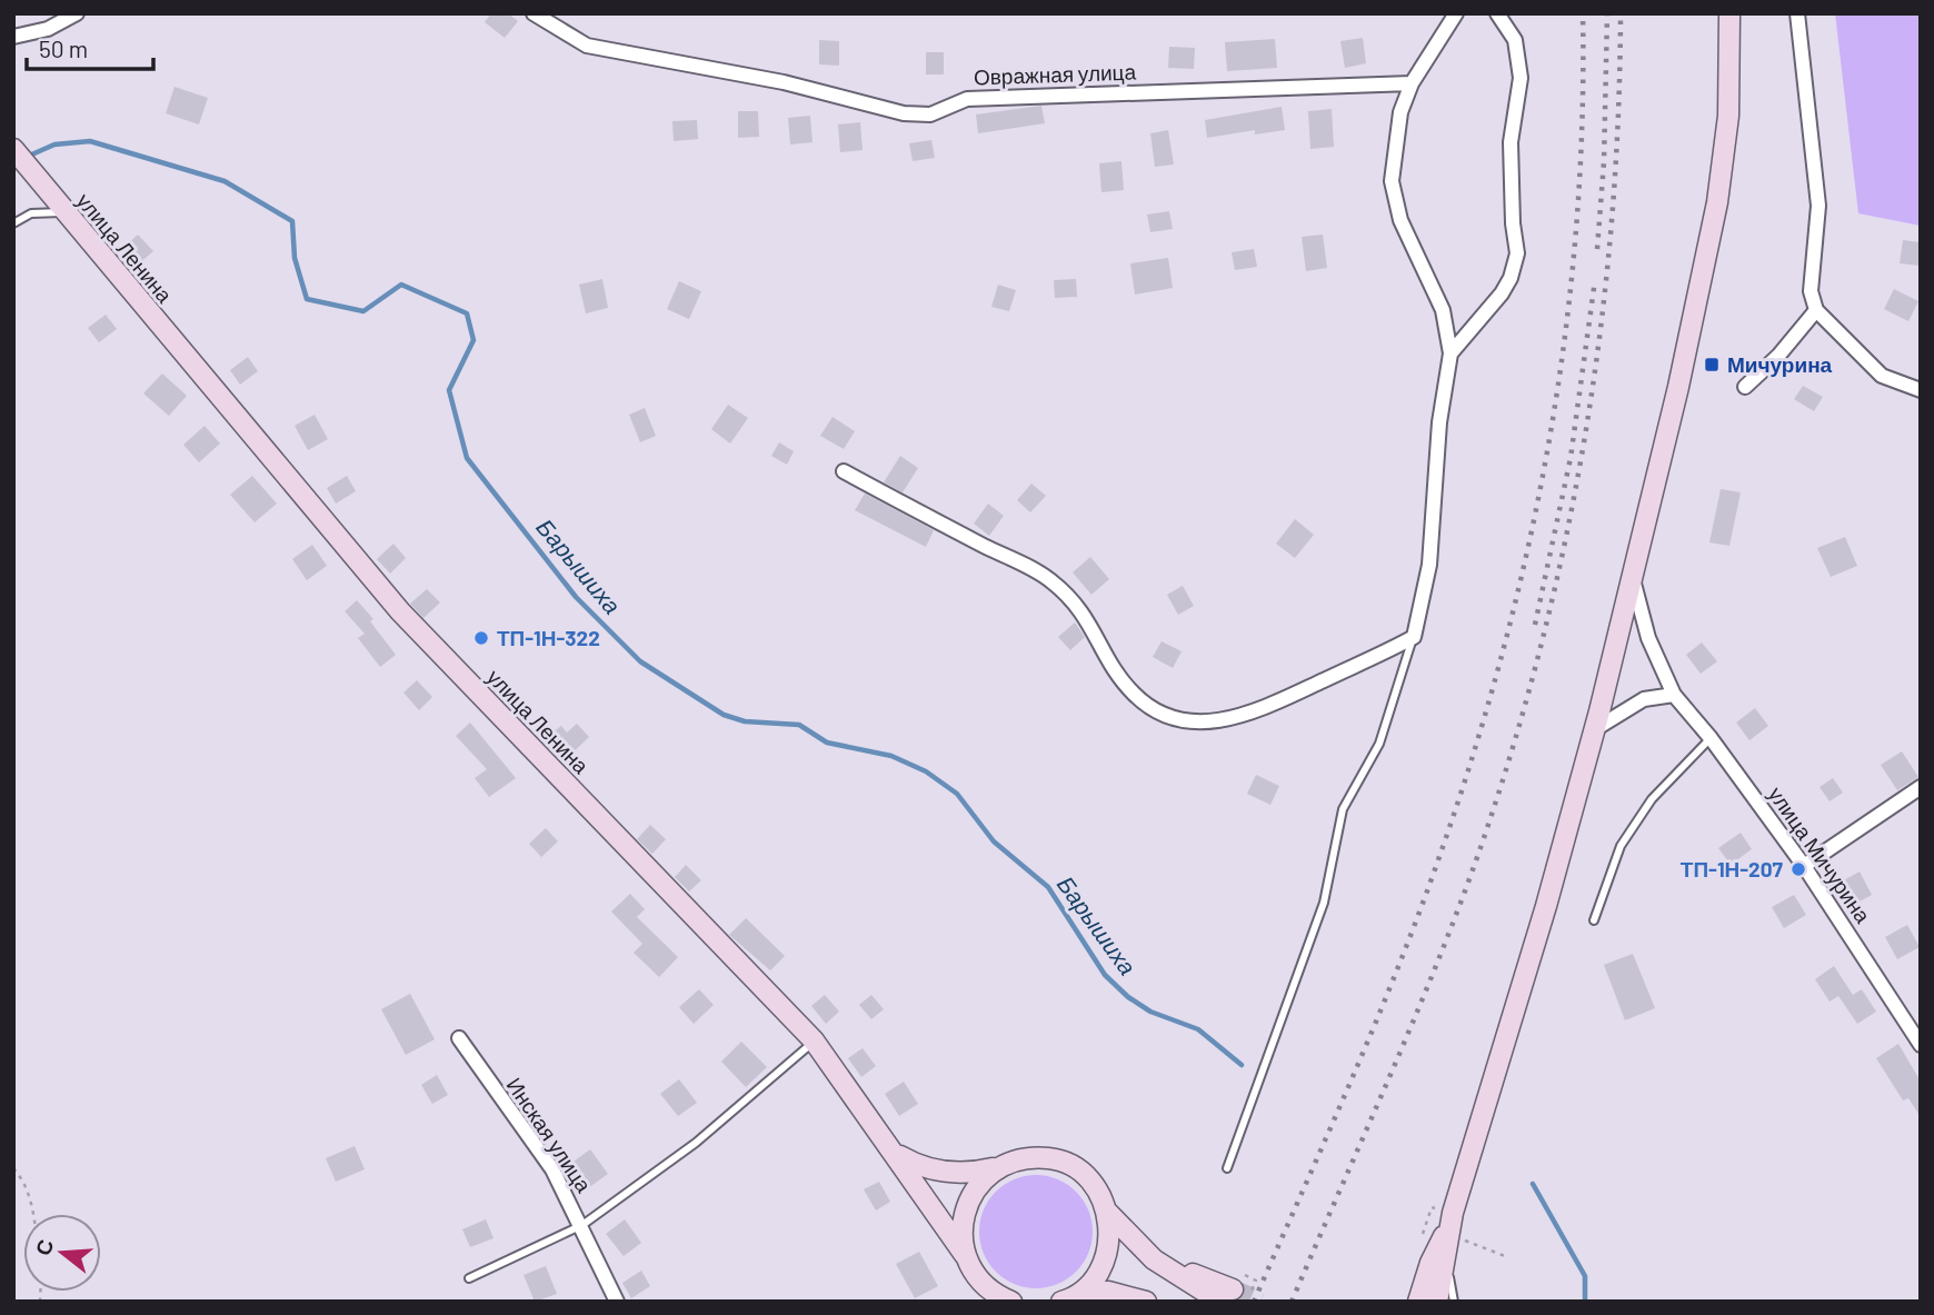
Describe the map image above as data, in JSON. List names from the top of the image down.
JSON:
{
  "streets": {
    "main road": ["улица Ленина"],
    "street": ["Овражная улица", "улица Мичурина", "Инская улица"]
  },
  "water": ["Барышиха"],
  "places": {
    "transit": ["Мичурина"],
    "other": ["ТП-1Н-322", "ТП-1Н-207"]
  },
  "scale_bar": "50 m",
  "north": "left"
}
